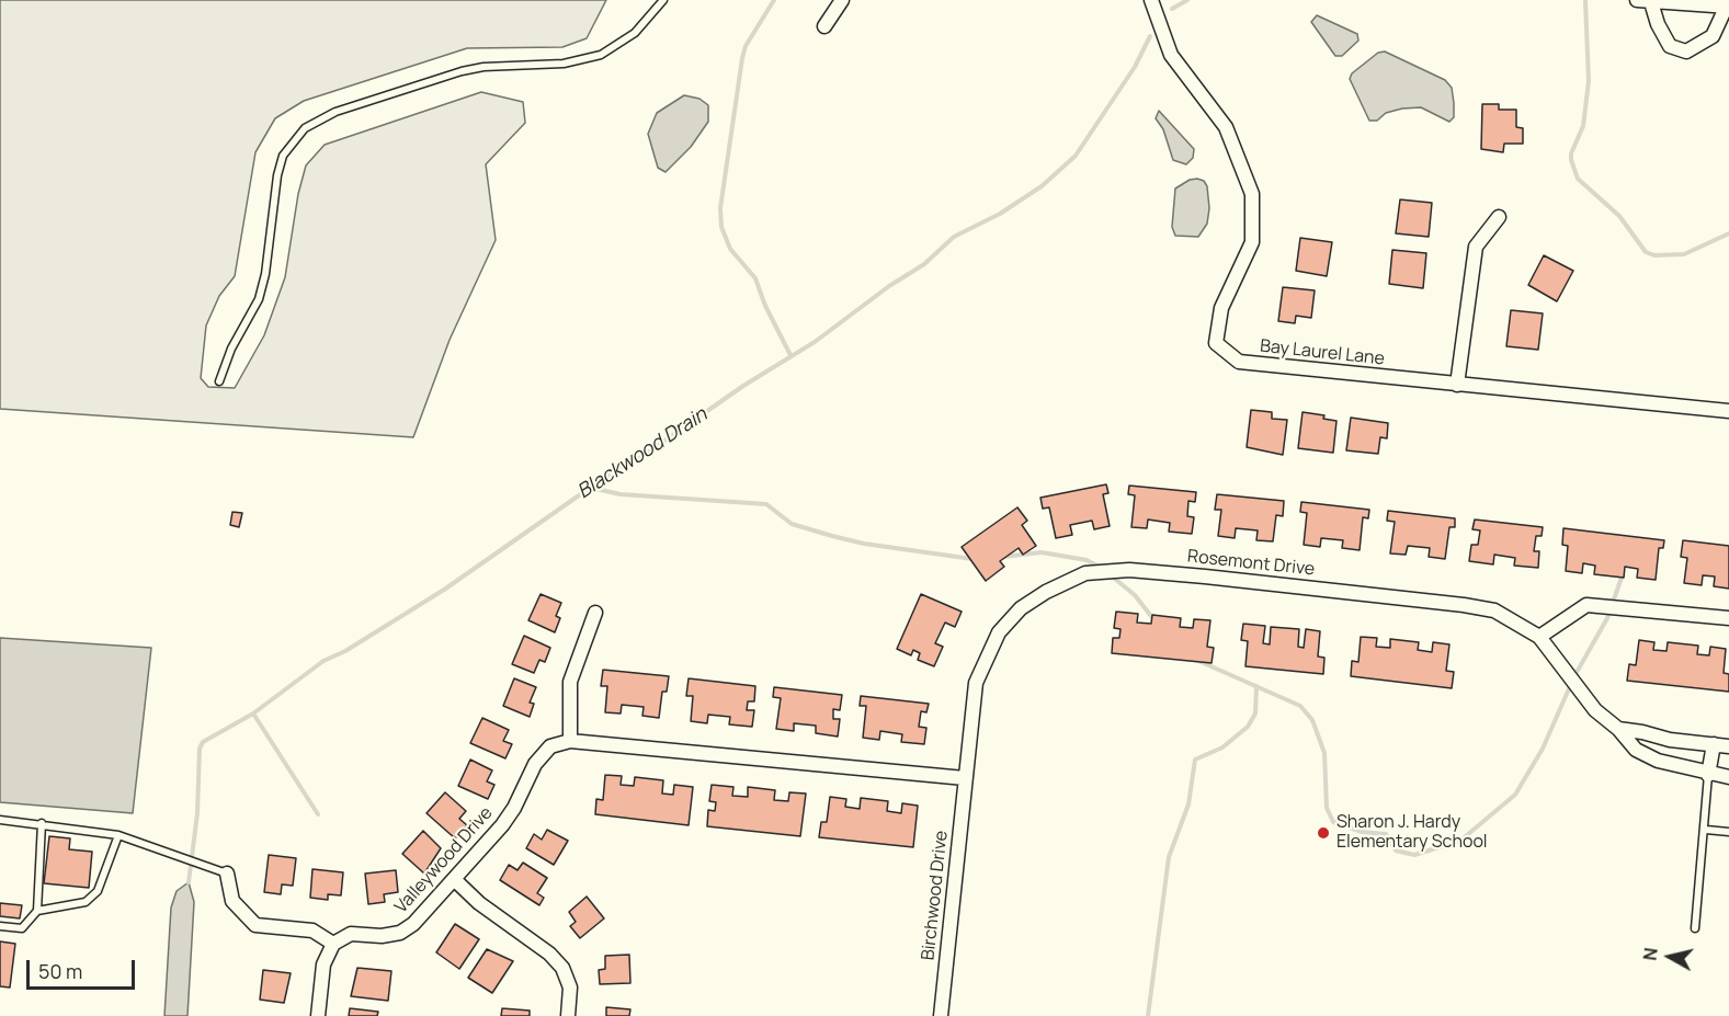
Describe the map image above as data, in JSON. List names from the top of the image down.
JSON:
{
  "streets": {
    "street": [
      "Bay Laurel Lane",
      "Rosemont Drive",
      "Valleywood Drive",
      "Birchwood Drive"
    ]
  },
  "crossings": [
    ["Rosemont Drive", "Birchwood Drive"]
  ],
  "water": ["Blackwood Drain"],
  "places": ["Sharon J. Hardy Elementary School"],
  "scale_bar": "50 m",
  "north": "left"
}
